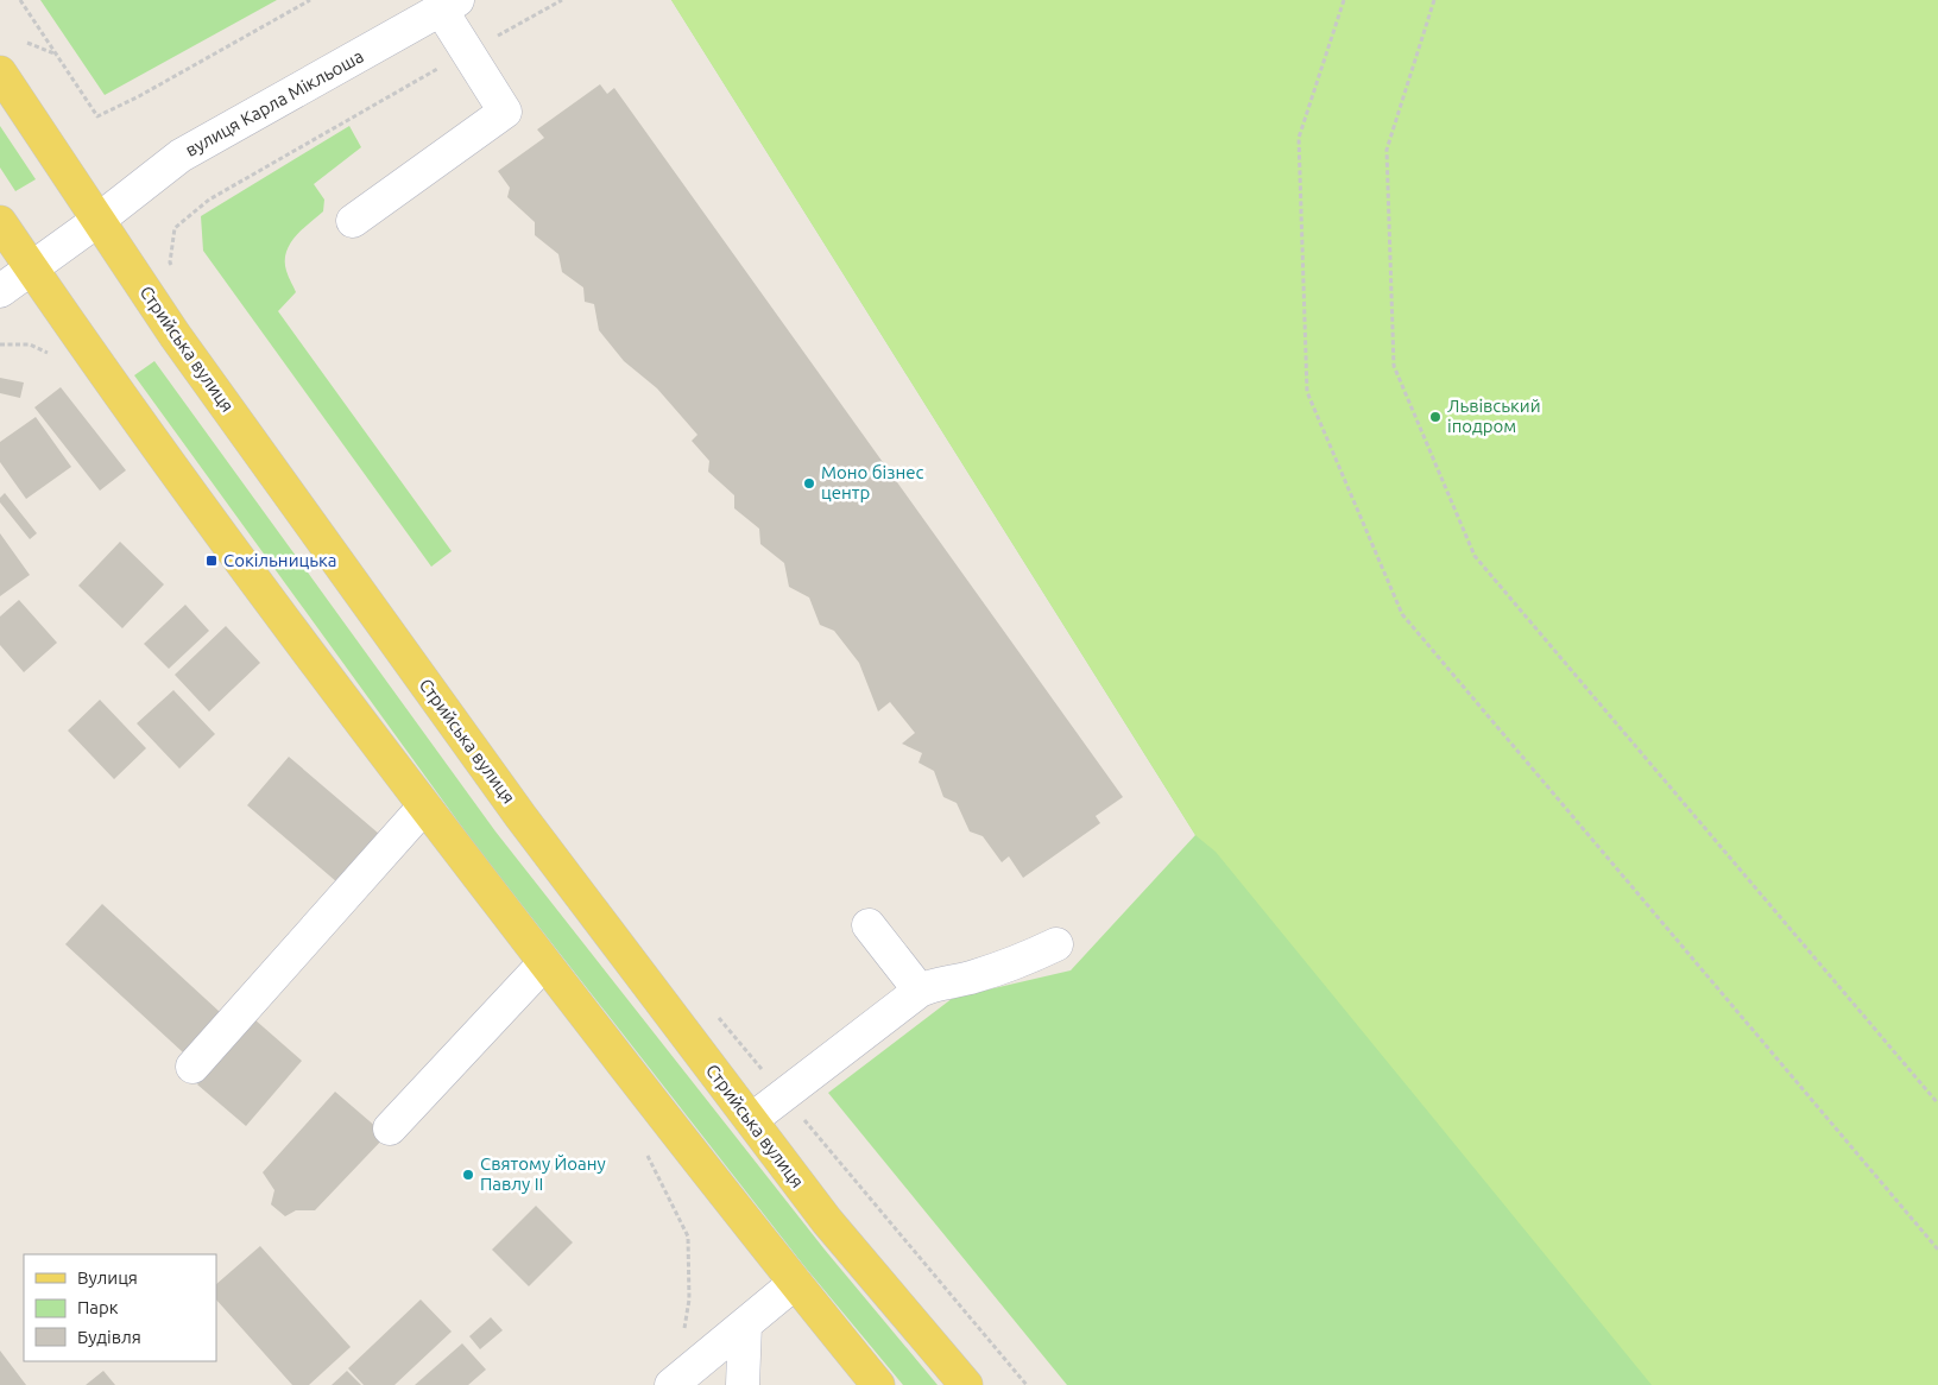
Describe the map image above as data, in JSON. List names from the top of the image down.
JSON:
{
  "streets": {
    "main road": ["Стрийська вулиця"],
    "street": ["вулиця Карла Мікльоша"]
  },
  "crossings": [
    ["вулиця Карла Мікльоша", "Стрийська вулиця"]
  ],
  "places": {
    "other": ["Львівський іподром", "Моно бізнес центр", "Святому Йоану Павлу ІІ"],
    "transit": ["Сокільницька"]
  },
  "legend": ["Вулиця", "Парк", "Будівля"]
}
